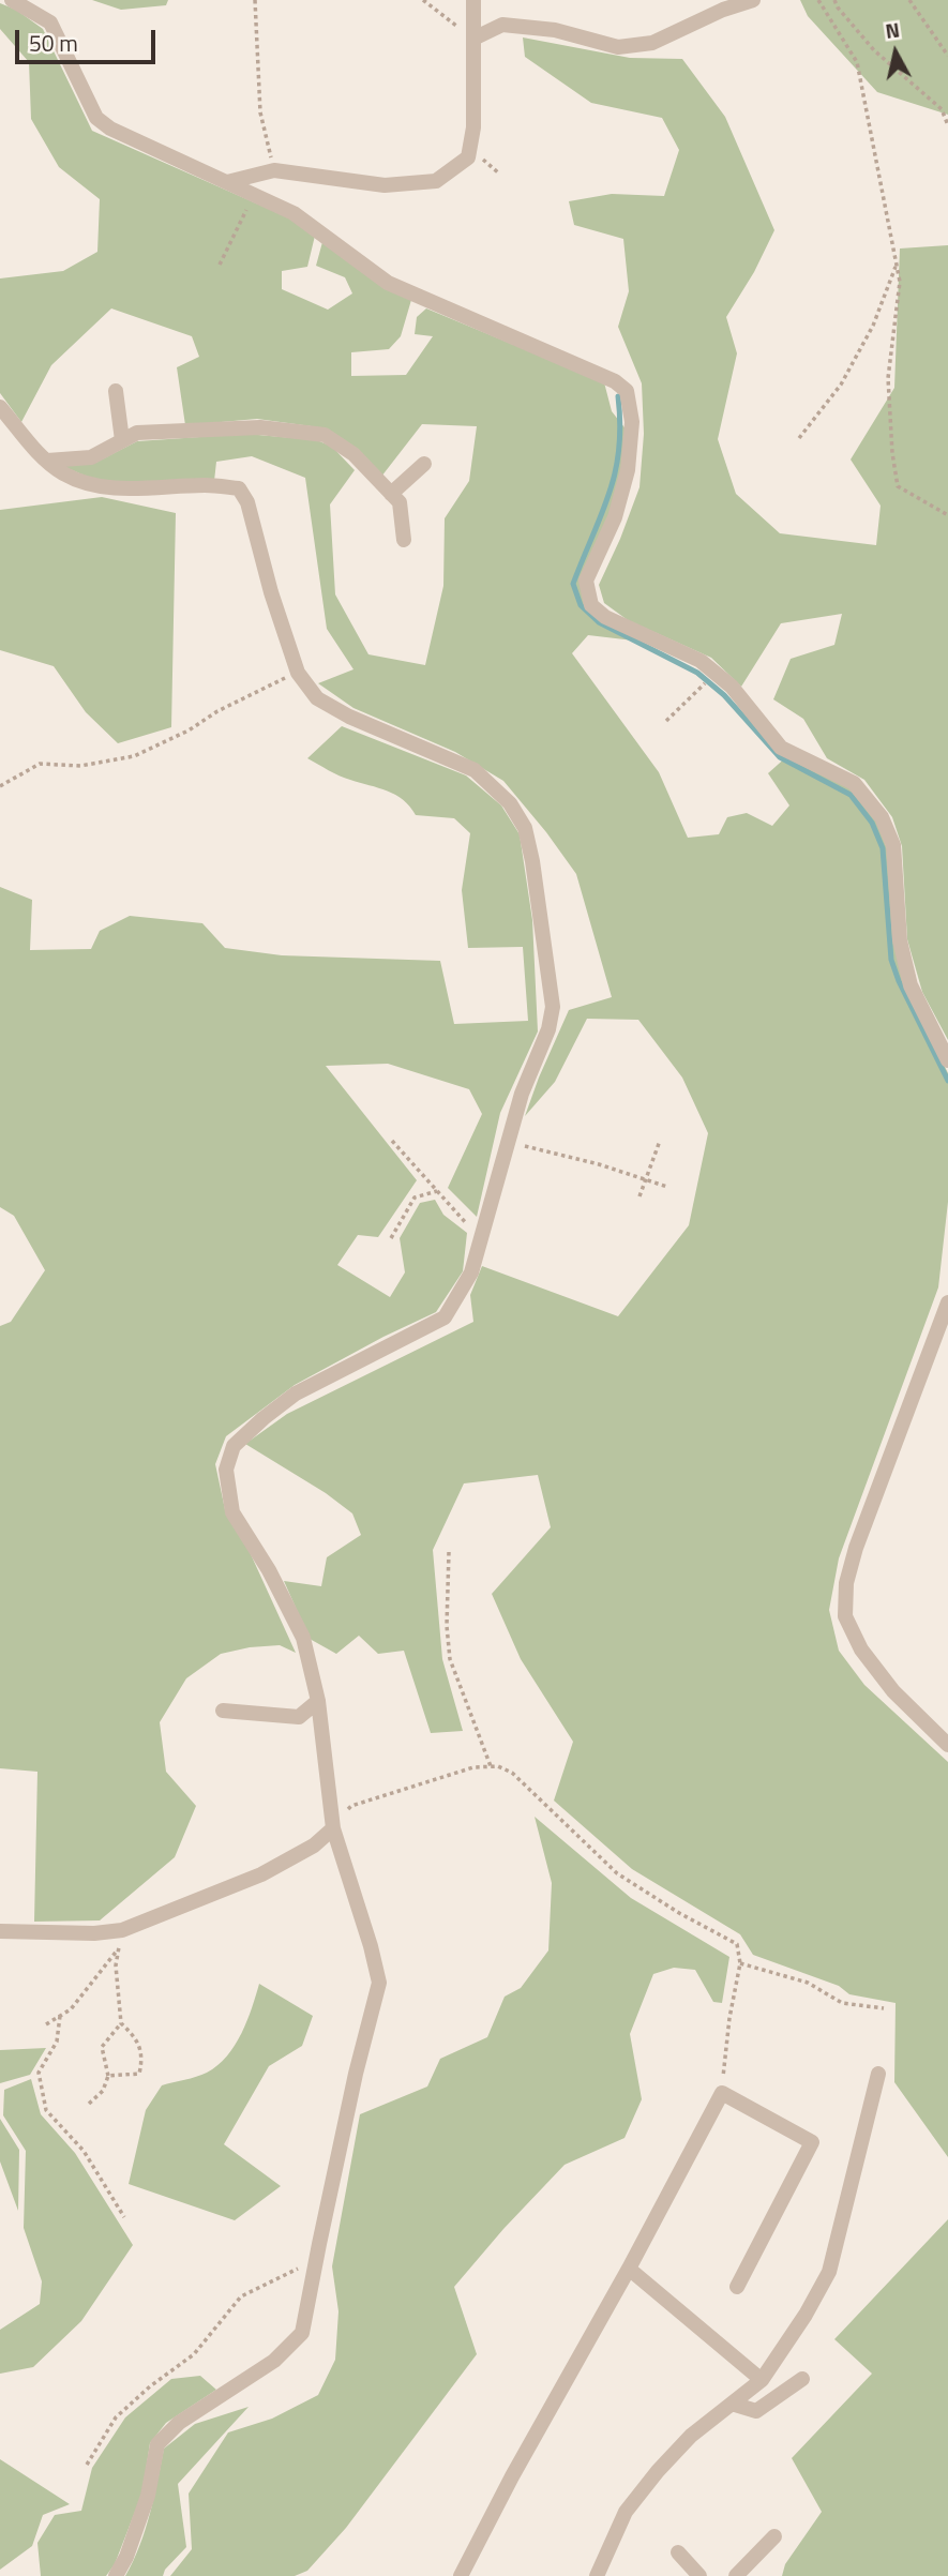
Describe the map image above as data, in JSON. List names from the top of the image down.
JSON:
{
  "scale_bar": "50 m",
  "north": "top"
}
